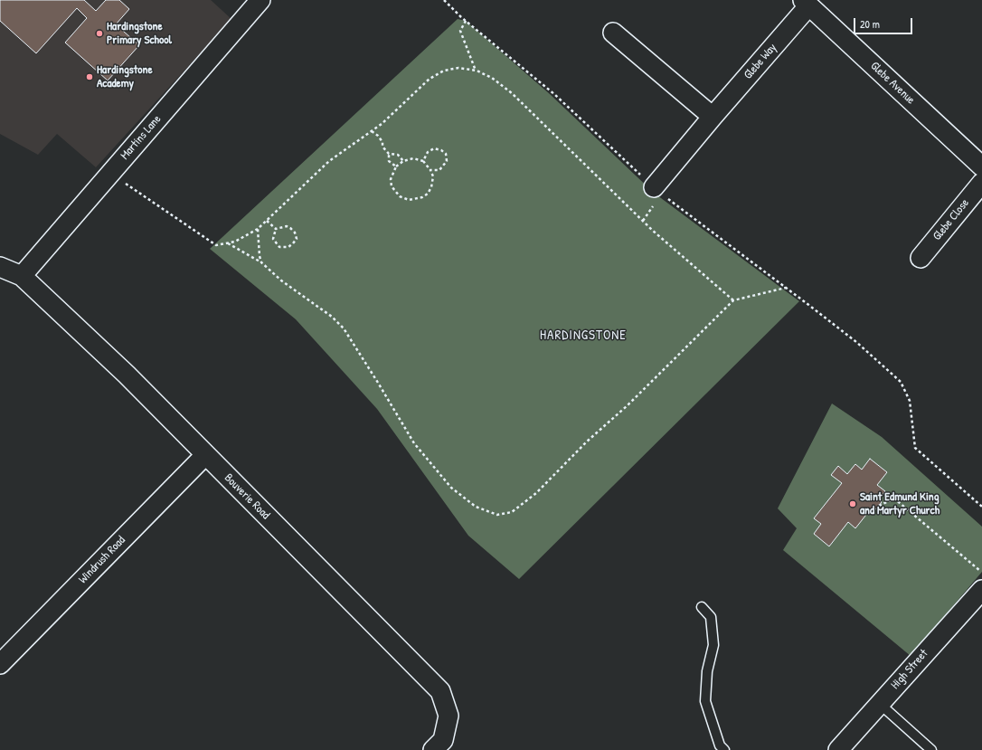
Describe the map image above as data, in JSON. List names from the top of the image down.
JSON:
{
  "streets": {
    "street": [
      "Glebe Way",
      "Glebe Avenue",
      "Martins Lane",
      "Glebe Close",
      "Bouverie Road",
      "Windrush Road",
      "High Street"
    ]
  },
  "crossings": [
    ["Glebe Way", "Glebe Avenue"],
    ["Martins Lane", "Bouverie Road"],
    ["Bouverie Road", "Windrush Road"]
  ],
  "districts": ["HARDINGSTONE"],
  "places": ["Hardingstone Primary School", "Hardingstone Academy", "Saint Edmund King and Martyr Church"],
  "scale_bar": "20 m"
}
